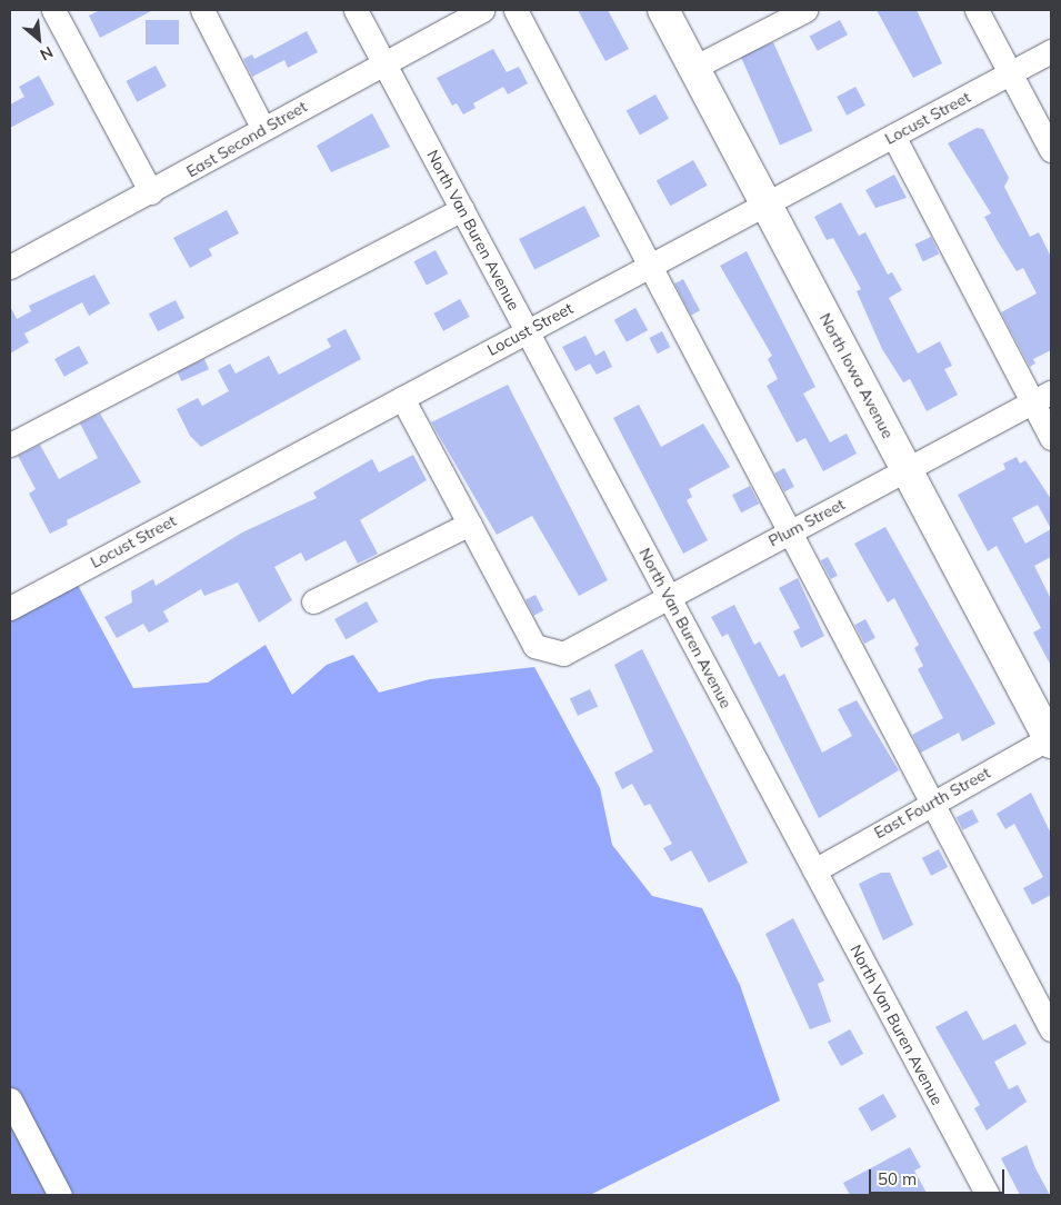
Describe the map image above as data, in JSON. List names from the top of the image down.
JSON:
{
  "streets": {
    "main road": ["North Iowa Avenue"],
    "street": [
      "Locust Street",
      "East Second Street",
      "North Van Buren Avenue",
      "Plum Street",
      "East Fourth Street"
    ]
  },
  "crossings": [
    ["Locust Street", "North Van Buren Avenue"],
    ["Locust Street", "North Iowa Avenue"],
    ["East Second Street", "North Van Buren Avenue"],
    ["North Van Buren Avenue", "Plum Street"],
    ["North Van Buren Avenue", "East Fourth Street"],
    ["North Iowa Avenue", "Plum Street"],
    ["North Iowa Avenue", "East Fourth Street"]
  ],
  "scale_bar": "50 m",
  "north": "bottom right"
}
